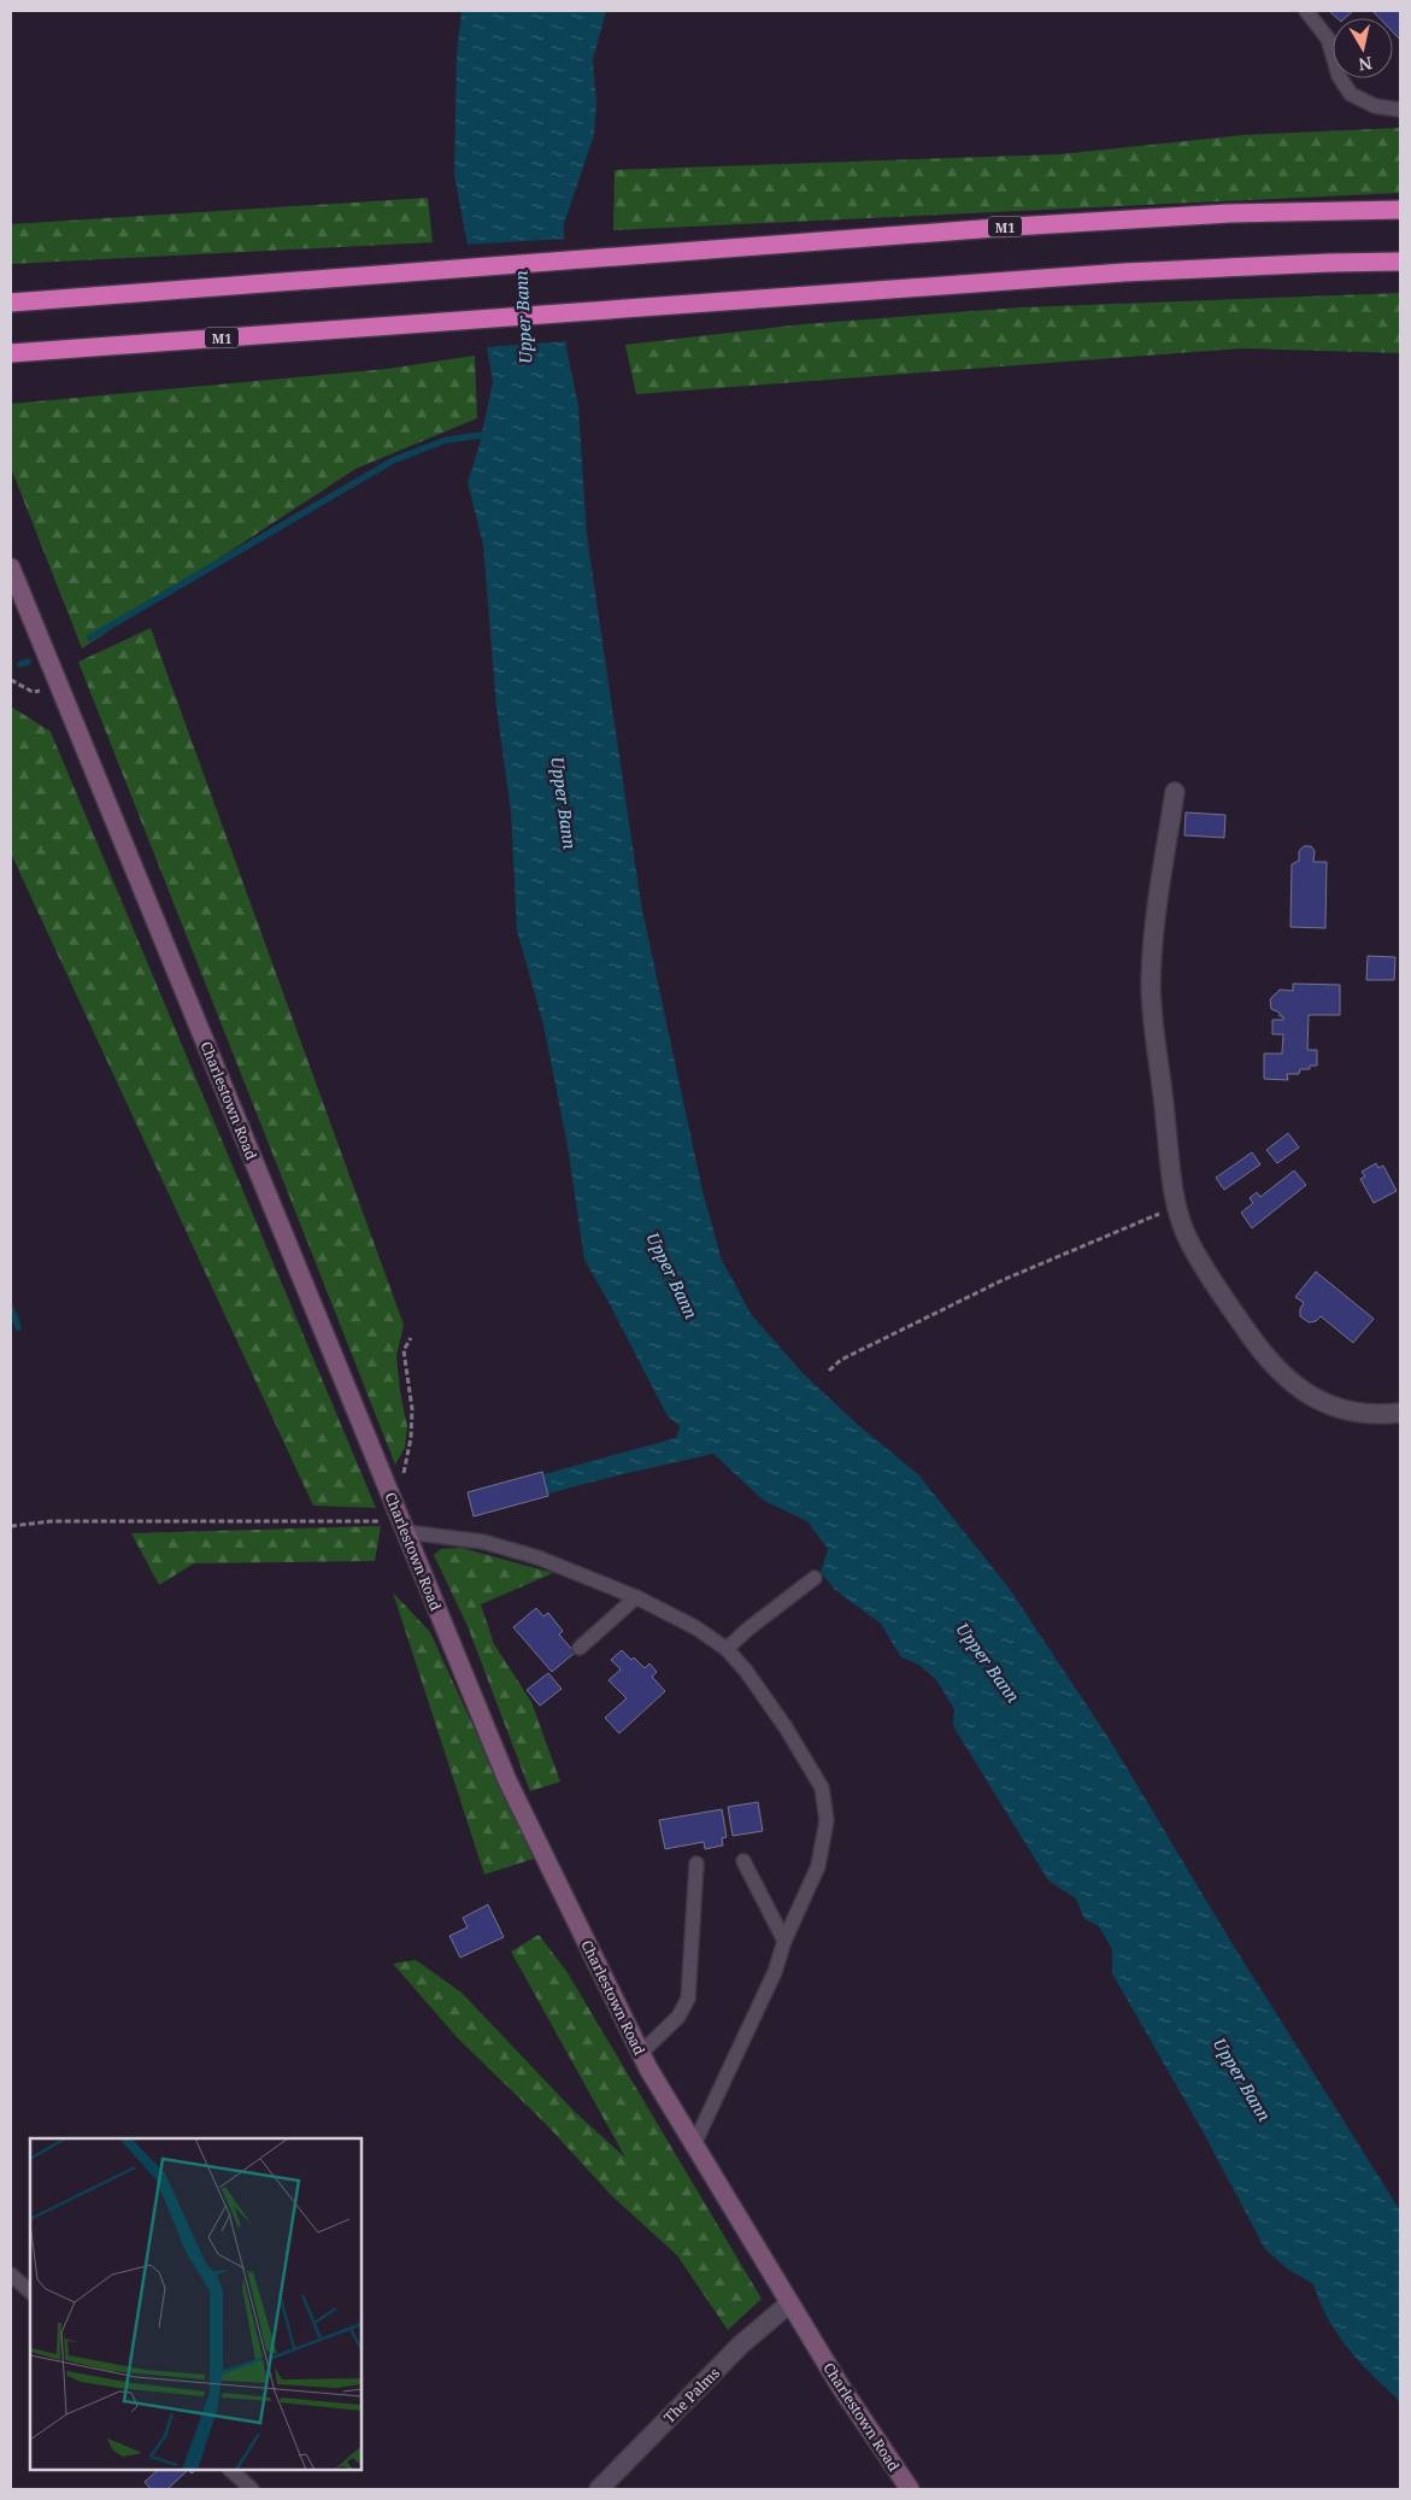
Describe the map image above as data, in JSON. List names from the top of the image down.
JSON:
{
  "streets": {
    "highway": ["M1"],
    "main road": ["Charlestown Road"],
    "street": ["The Palms"]
  },
  "crossings": [
    ["Charlestown Road", "The Palms"]
  ],
  "water": ["Upper Bann"],
  "north": "bottom"
}
